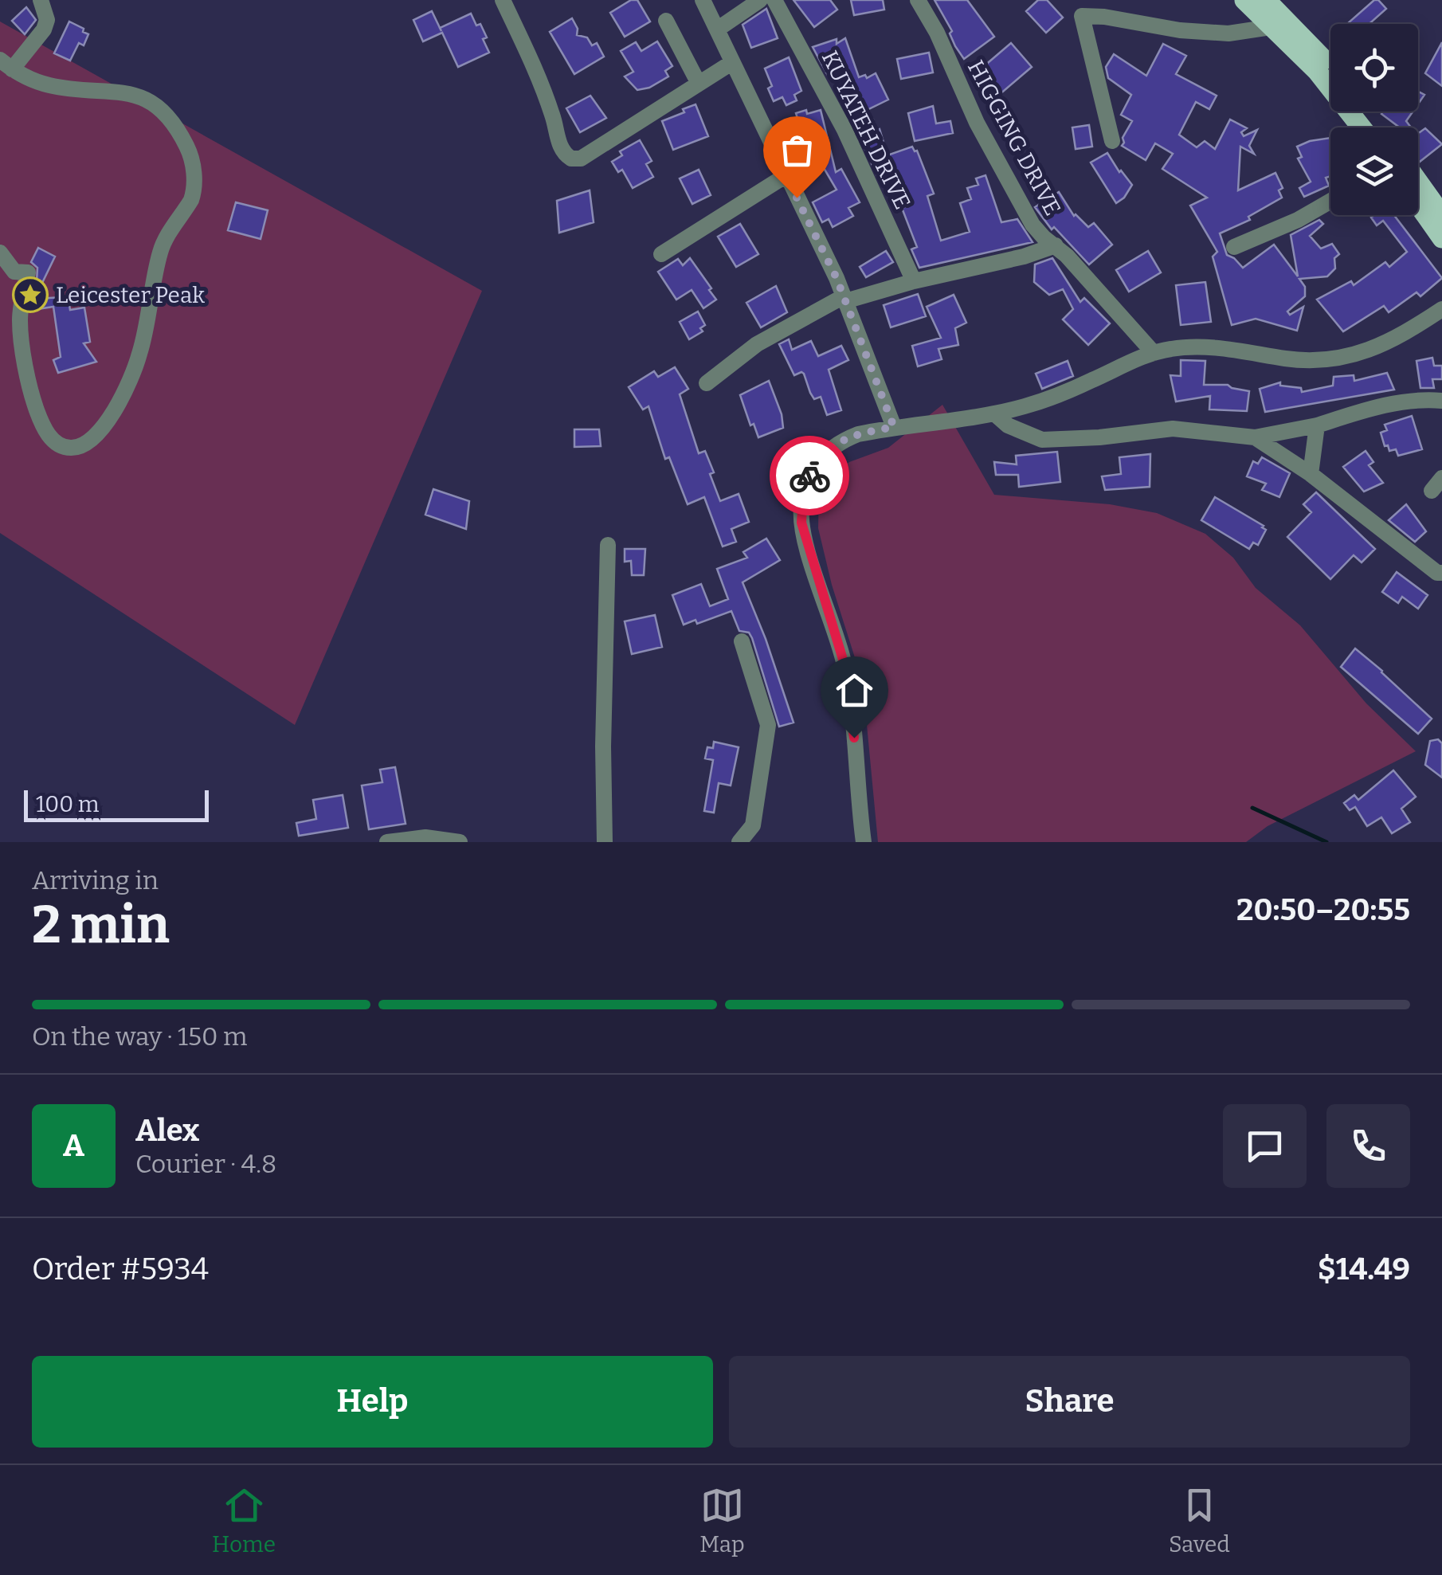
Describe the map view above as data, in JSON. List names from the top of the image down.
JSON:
{
  "streets": {
    "street": ["KUYATEH DRIVE", "HIGGING DRIVE"]
  },
  "places": {
    "place": ["Leicester Peak"]
  },
  "scale_bar": "100 m",
  "page": {
    "scale": "100 m",
    "heading": ["2 min", "Arriving in", "20:50–20:55"],
    "panel": [
      "Alex",
      "Courier · 4.8",
      "Order #5934",
      "$14.49"
    ],
    "bar": "On the way · 150 m",
    "round": "A",
    "buttons": ["Help", "Share"],
    "tabs": ["Home", "Map", "Saved"]
  }
}
